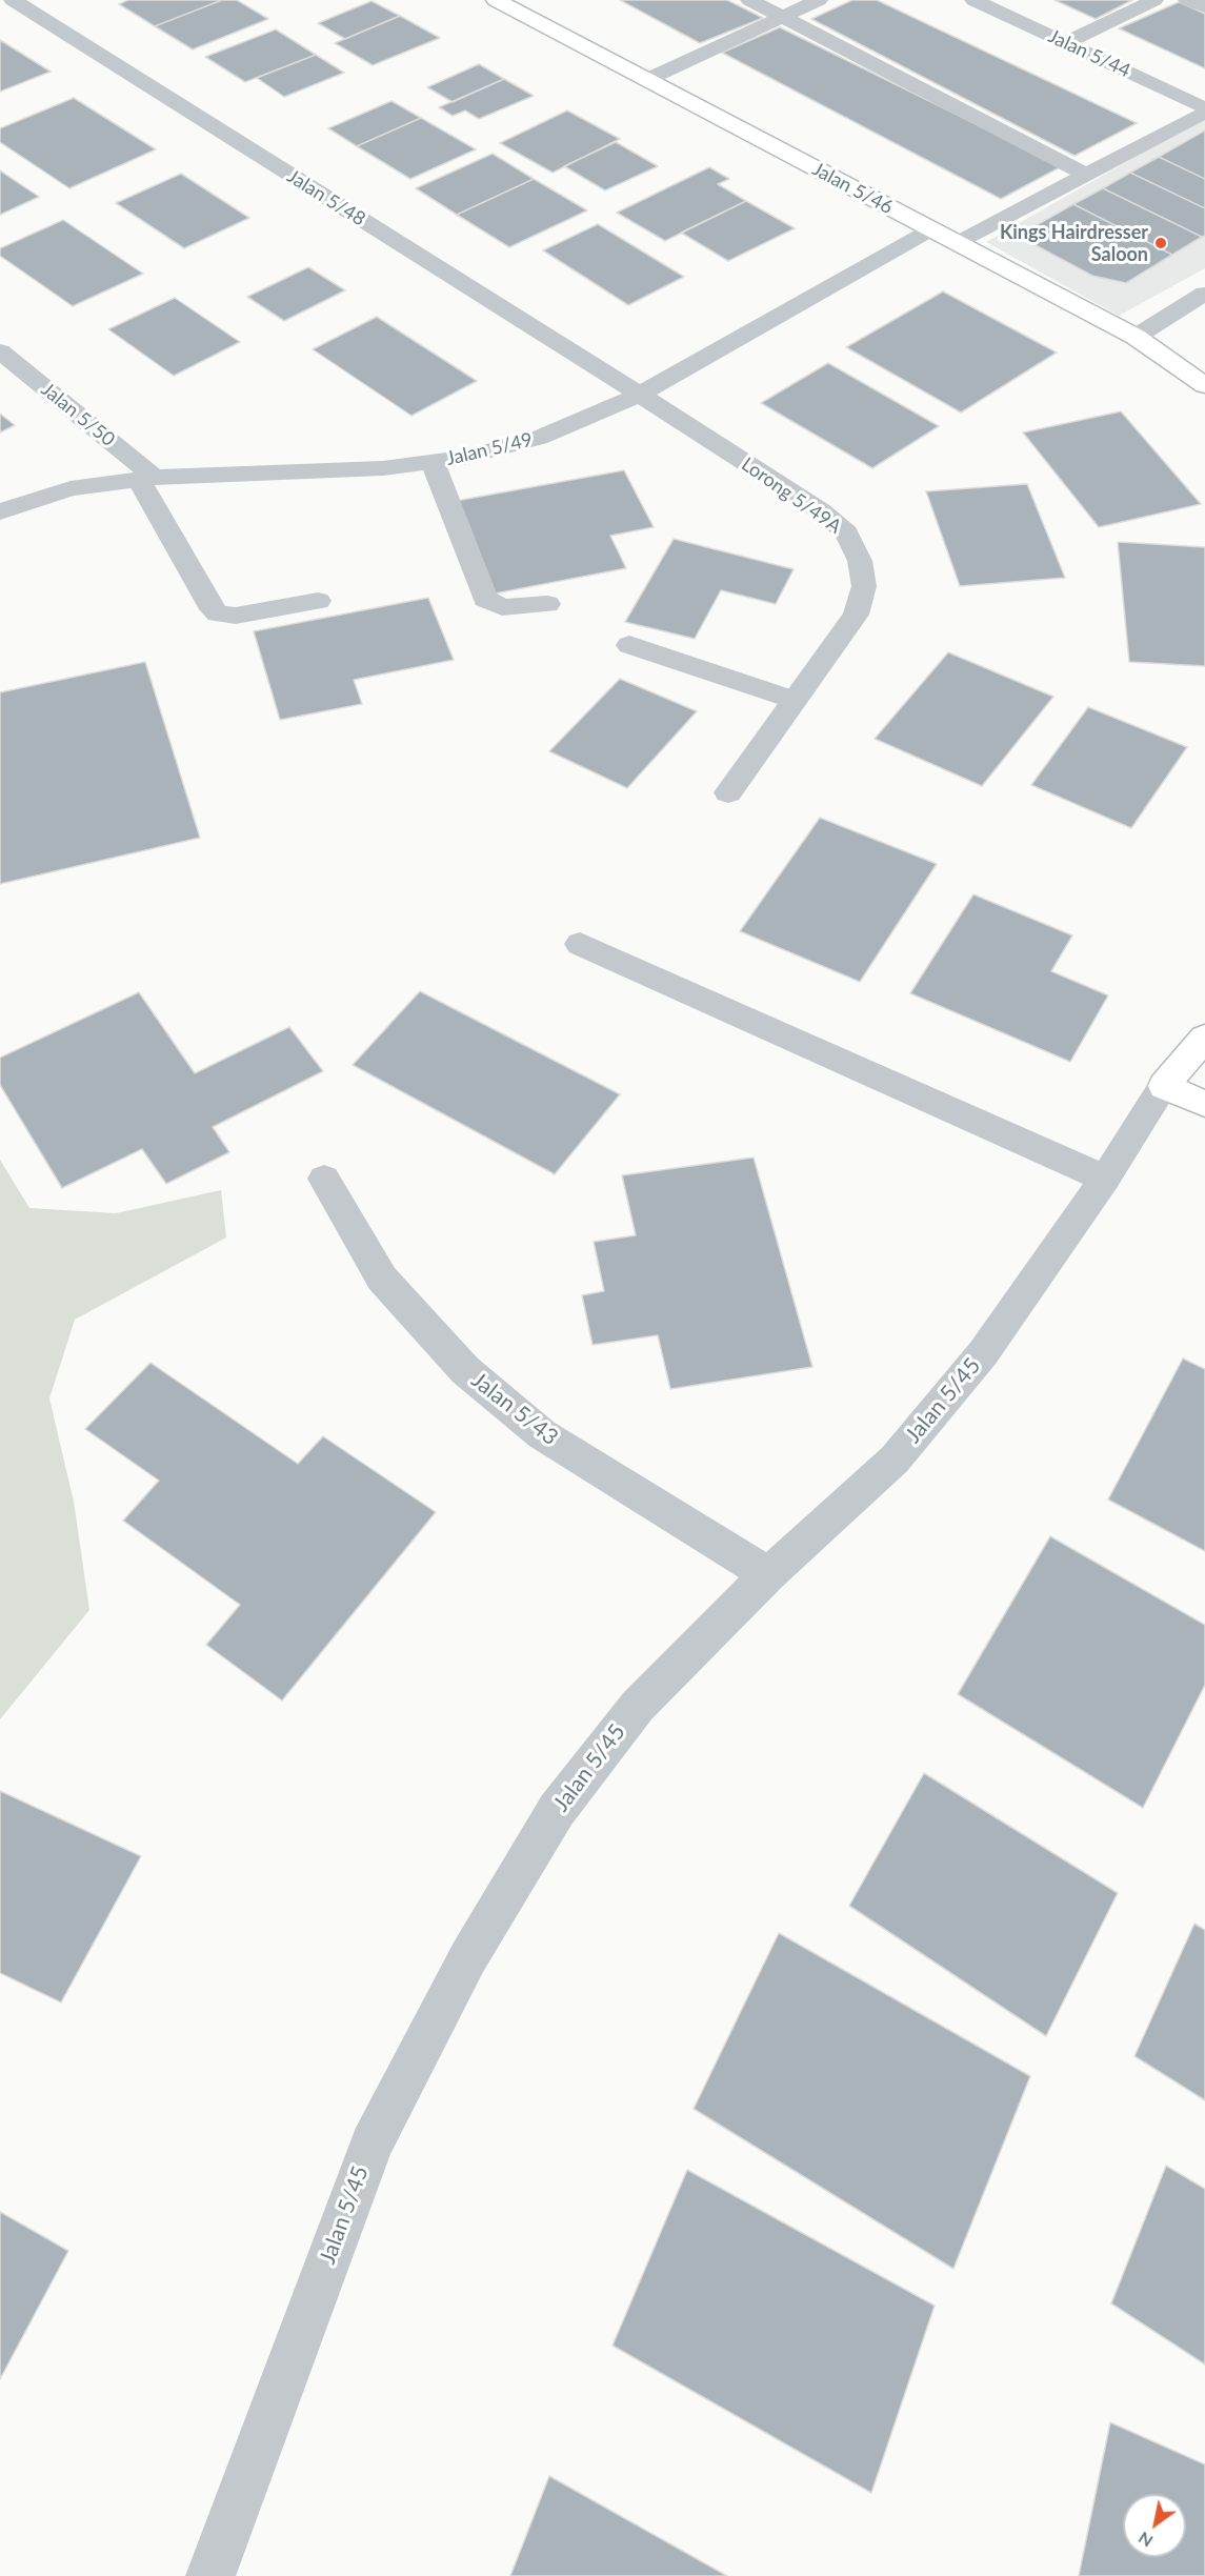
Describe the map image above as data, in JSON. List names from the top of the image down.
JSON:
{
  "streets": {
    "street": [
      "Jalan 5/44",
      "Jalan 5/46",
      "Jalan 5/48",
      "Jalan 5/50",
      "Jalan 5/49",
      "Lorong 5/49A",
      "Jalan 5/45",
      "Jalan 5/43"
    ]
  },
  "crossings": [
    ["Jalan 5/46", "Jalan 5/49"],
    ["Jalan 5/48", "Jalan 5/49"],
    ["Jalan 5/48", "Lorong 5/49A"],
    ["Jalan 5/50", "Jalan 5/49"],
    ["Jalan 5/49", "Lorong 5/49A"],
    ["Jalan 5/45", "Jalan 5/43"]
  ],
  "places": ["Kings Hairdresser Saloon"],
  "north": "bottom left"
}
